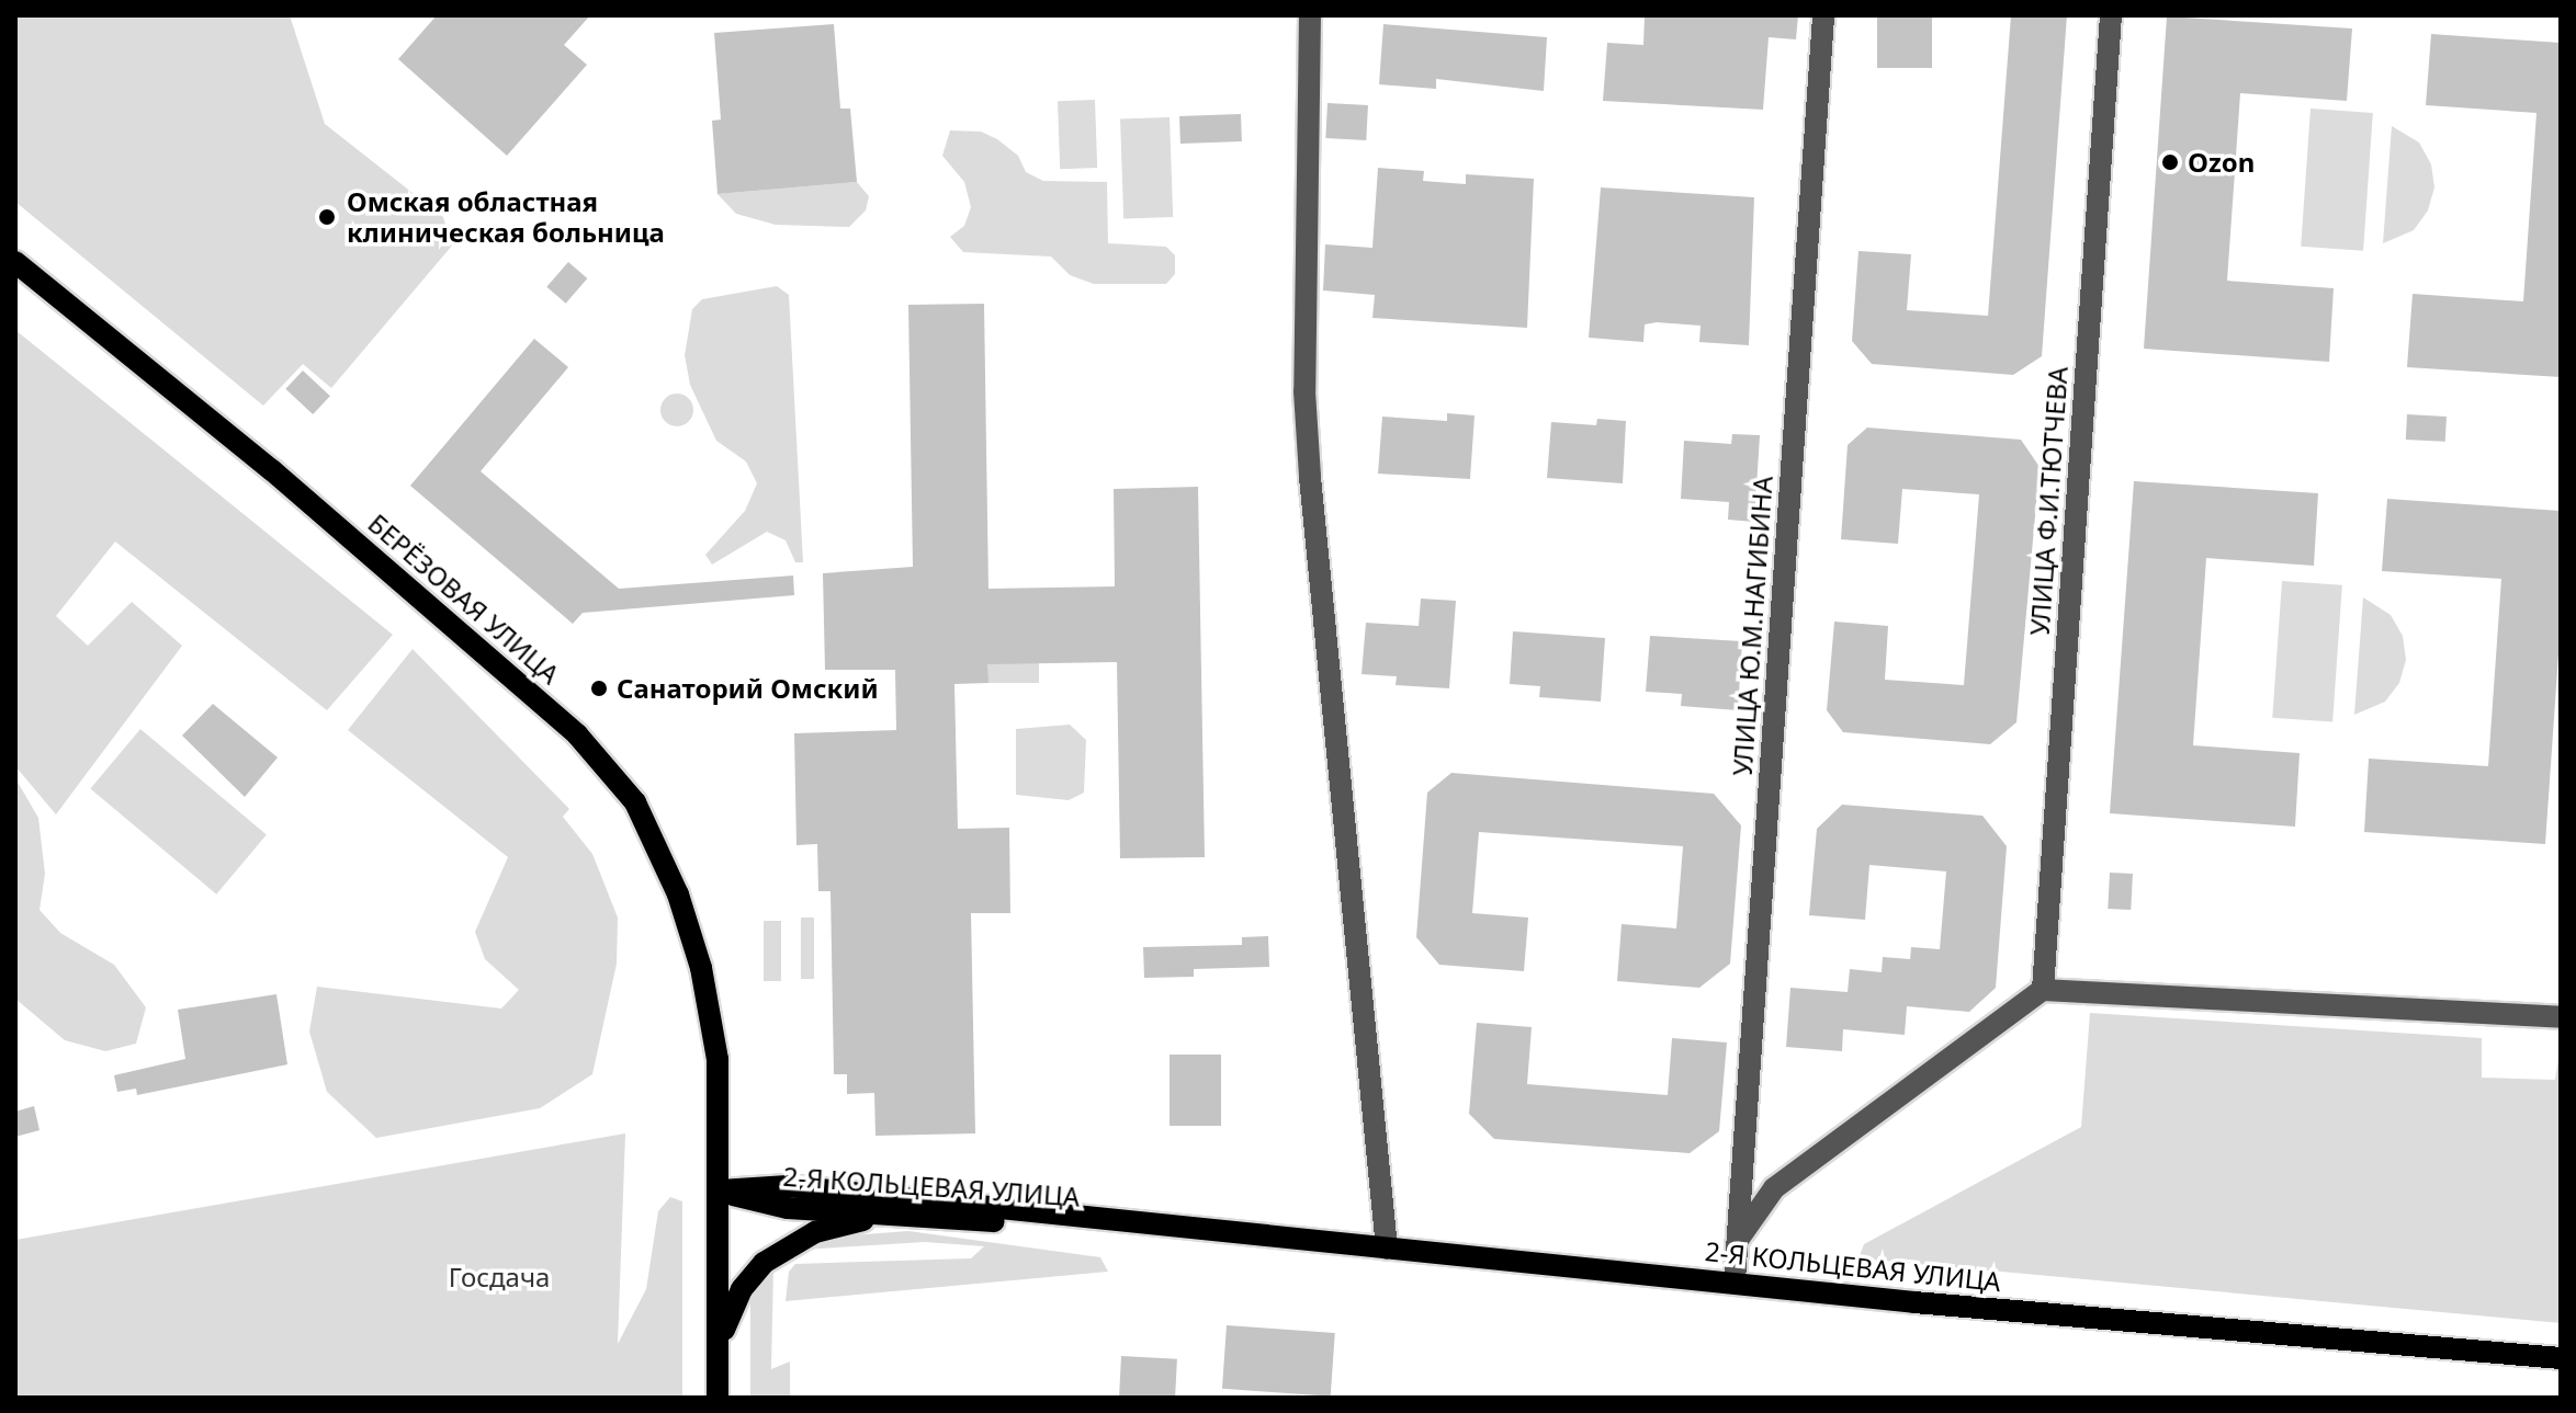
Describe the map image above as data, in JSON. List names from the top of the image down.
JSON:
{
  "streets": {
    "main road": ["БЕРЁЗОВАЯ УЛИЦА", "2-Я КОЛЬЦЕВАЯ УЛИЦА"],
    "street": ["УЛИЦА Ф.И.ТЮТЧЕВА", "УЛИЦА Ю.М.НАГИБИНА"]
  },
  "crossings": [
    ["БЕРЁЗОВАЯ УЛИЦА", "2-Я КОЛЬЦЕВАЯ УЛИЦА"],
    ["УЛИЦА Ю.М.НАГИБИНА", "2-Я КОЛЬЦЕВАЯ УЛИЦА"]
  ],
  "parks": ["Госдача"],
  "places": ["Ozon", "Омская областная клиническая больница", "Санаторий Омский"]
}
